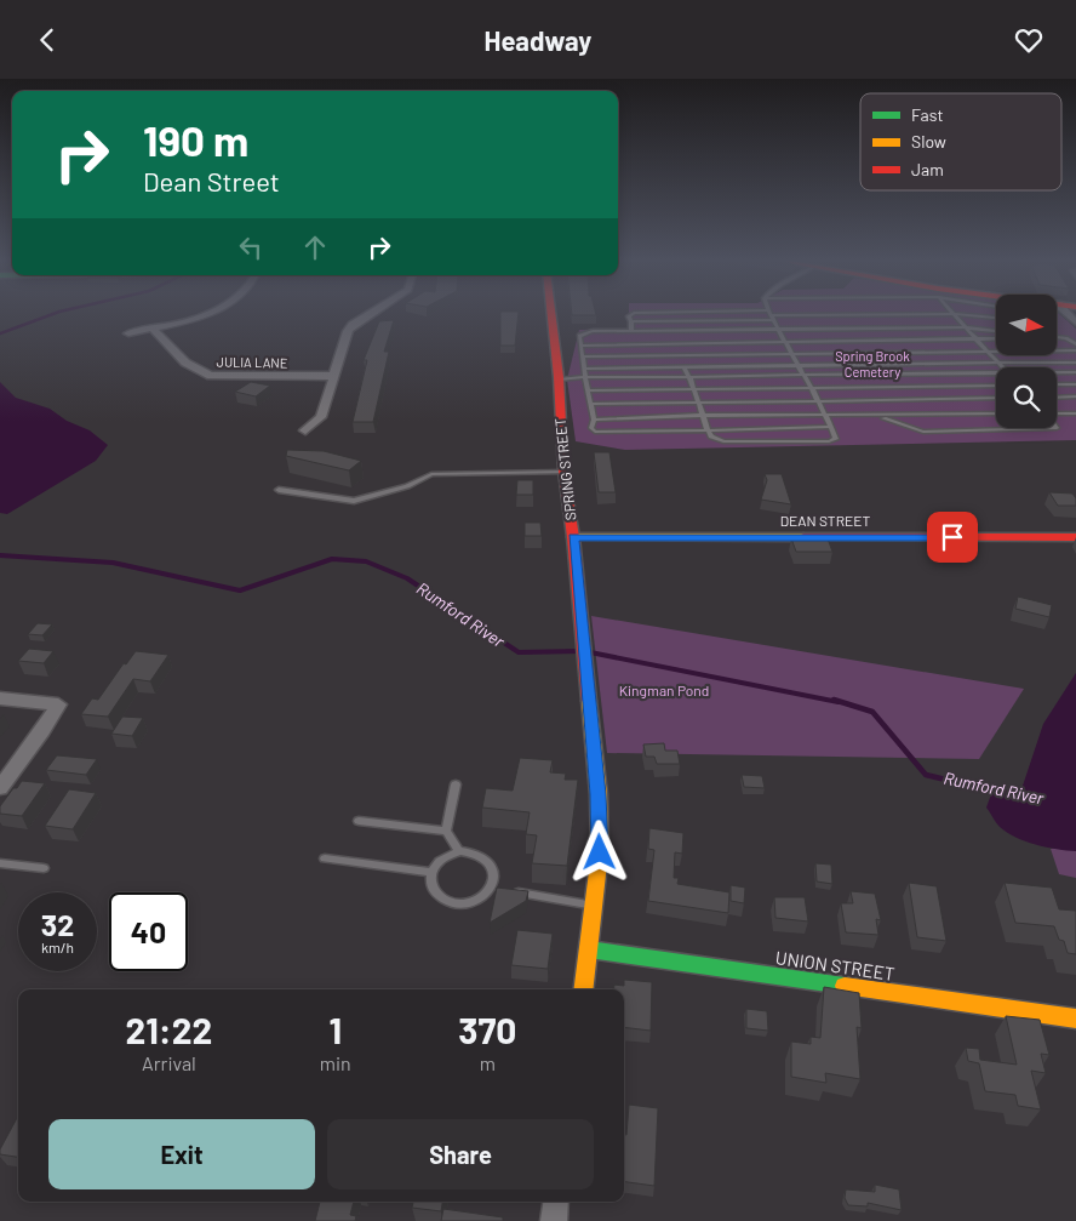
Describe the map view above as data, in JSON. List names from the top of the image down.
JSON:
{
  "streets": {
    "street": [
      "JULIA LANE",
      "SPRING STREET",
      "DEAN STREET",
      "UNION STREET"
    ]
  },
  "crossings": [
    ["SPRING STREET", "DEAN STREET"],
    ["SPRING STREET", "UNION STREET"]
  ],
  "water": ["Rumford River"],
  "parks": ["Spring Brook Cemetery", "Kingman Pond"],
  "legend": ["Fast", "Slow", "Jam"],
  "north": "right",
  "page": {
    "header": "Headway",
    "turn": ["190 m", "Dean Street"],
    "speed": "32 km/h",
    "limit": "40",
    "eta": [
      "21:22",
      "Arrival",
      "1",
      "min",
      "370",
      "m"
    ],
    "buttons": ["Exit", "Share"]
  }
}
